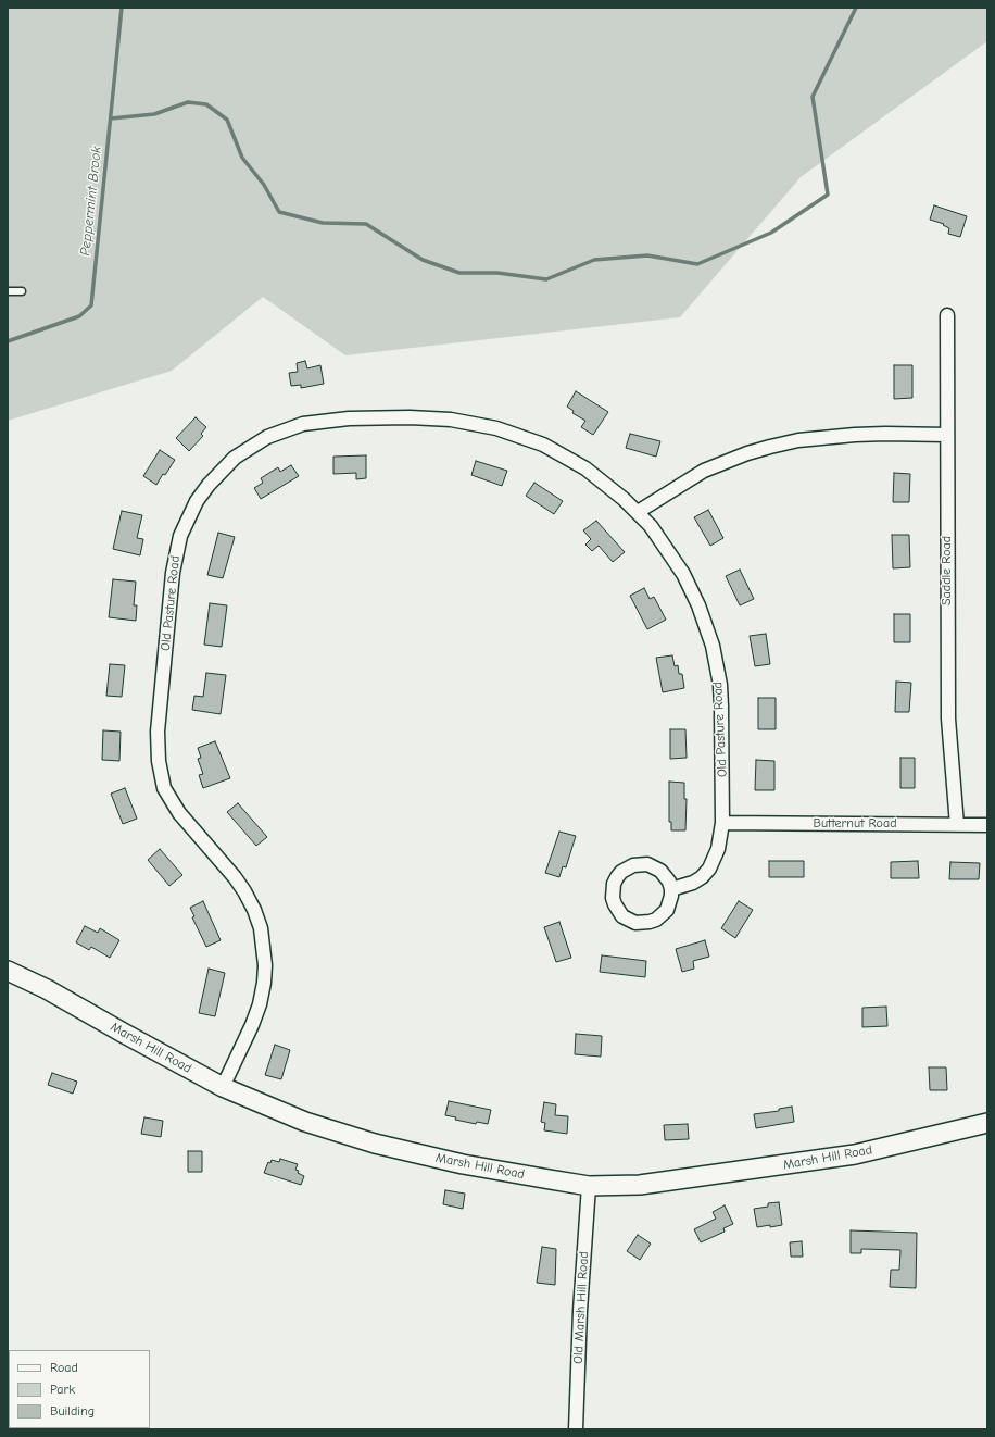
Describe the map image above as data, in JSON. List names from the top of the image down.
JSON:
{
  "streets": {
    "street": [
      "Saddle Road",
      "Old Pasture Road",
      "Butternut Road",
      "Marsh Hill Road",
      "Old Marsh Hill Road"
    ]
  },
  "crossings": [
    ["Saddle Road", "Butternut Road"],
    ["Old Pasture Road", "Butternut Road"],
    ["Old Pasture Road", "Marsh Hill Road"],
    ["Marsh Hill Road", "Old Marsh Hill Road"]
  ],
  "water": ["Peppermint Brook"],
  "legend": ["Road", "Park", "Building"]
}
